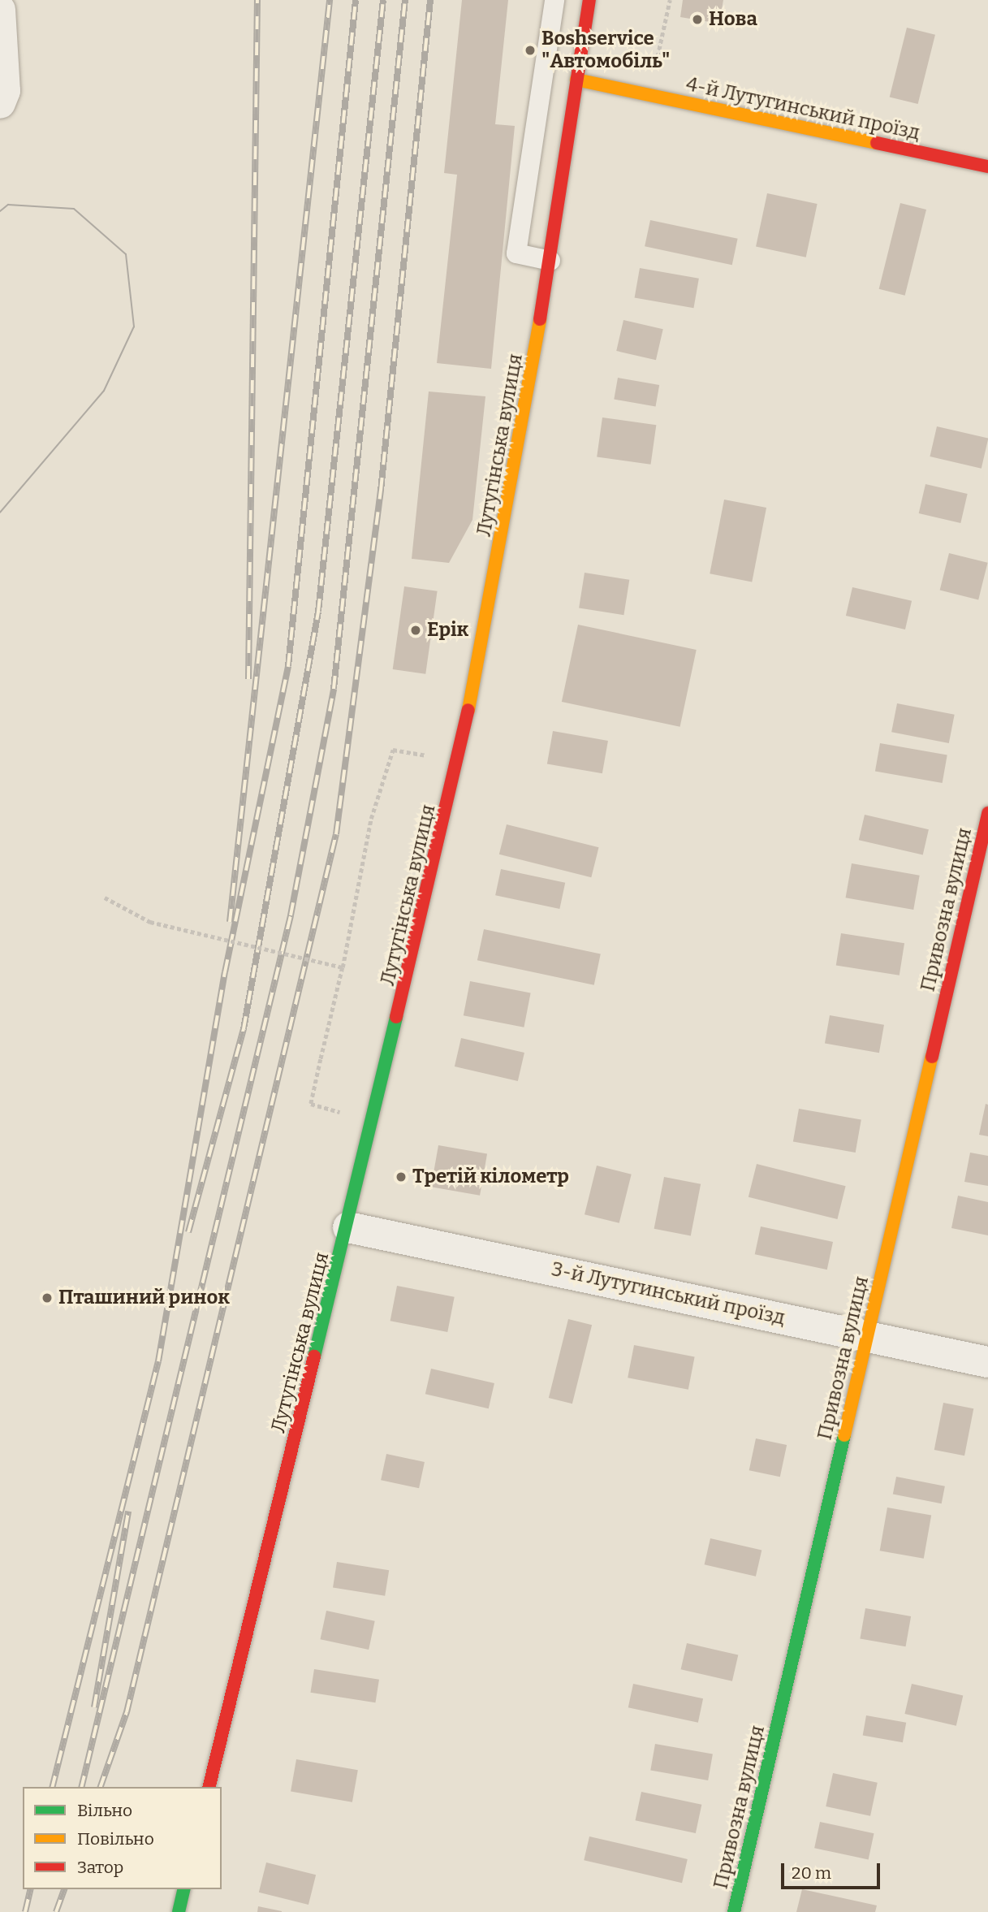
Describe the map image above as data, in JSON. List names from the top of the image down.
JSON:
{
  "streets": {
    "main road": ["4-й Лутугинський проїзд", "Лутугінська вулиця", "Привозна вулиця"],
    "street": ["3-й Лутугинський проїзд"]
  },
  "crossings": [
    ["4-й Лутугинський проїзд", "Лутугінська вулиця"],
    ["Лутугінська вулиця", "3-й Лутугинський проїзд"],
    ["Привозна вулиця", "3-й Лутугинський проїзд"]
  ],
  "places": [
    "Нова",
    "Boshservice \"Автомобіль\"",
    "Ерік",
    "Третій кілометр",
    "Пташиний ринок"
  ],
  "legend": ["Вільно", "Повільно", "Затор"],
  "scale_bar": "20 m"
}
